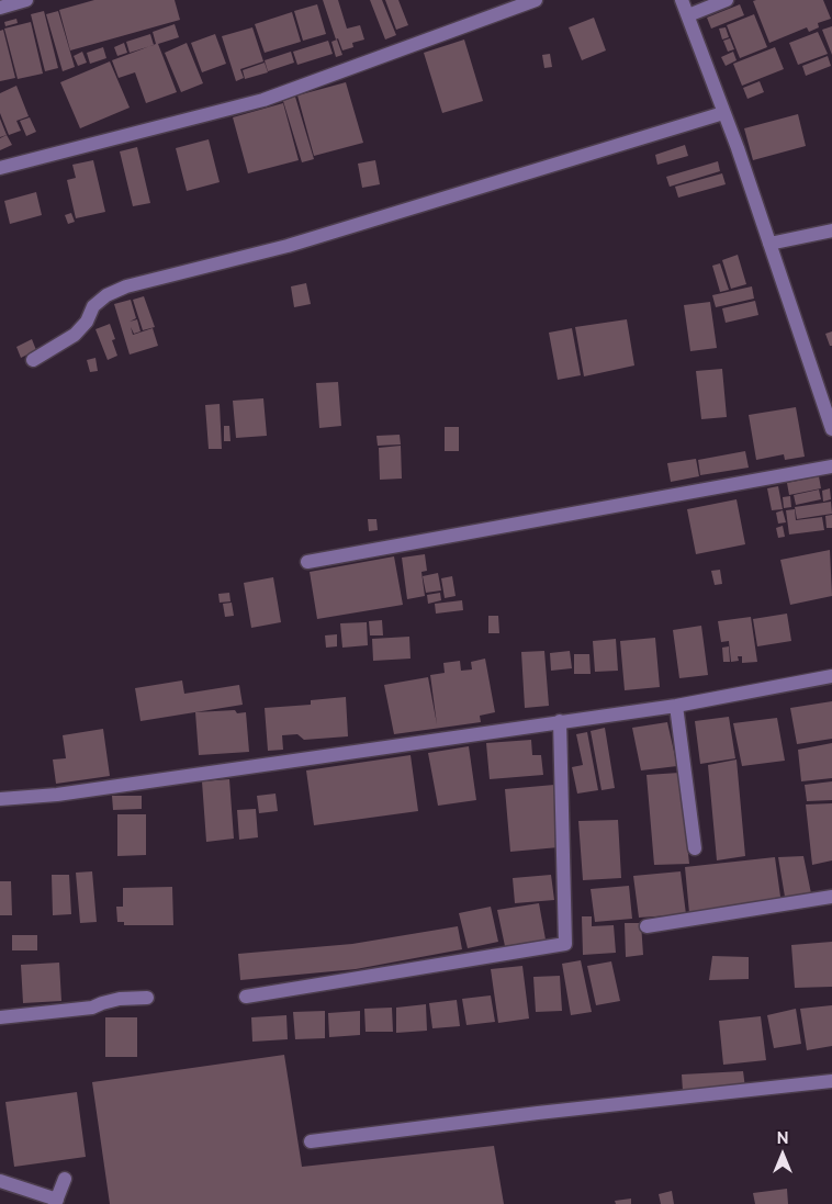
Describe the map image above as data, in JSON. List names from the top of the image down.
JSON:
{
  "north": "top"
}
